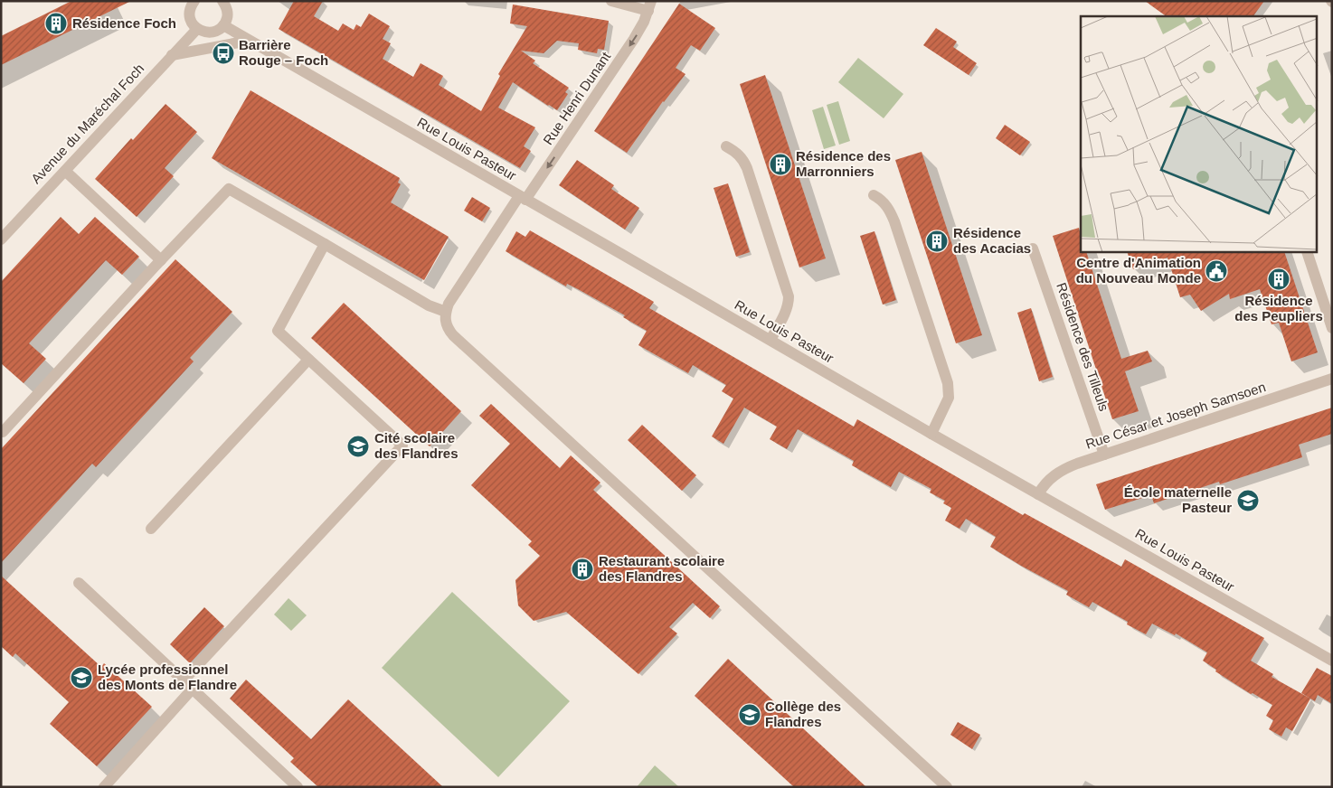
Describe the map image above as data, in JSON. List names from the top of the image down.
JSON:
{
  "streets": {
    "street": [
      "Rue Henri Dunant",
      "Avenue du Maréchal Foch",
      "Rue Louis Pasteur",
      "Résidence des Tilleuls",
      "Rue César et Joseph Samsoen"
    ]
  },
  "crossings": [
    ["Rue Henri Dunant", "Rue Louis Pasteur"],
    ["Rue Louis Pasteur", "Rue César et Joseph Samsoen"],
    ["Résidence des Tilleuls", "Rue César et Joseph Samsoen"]
  ],
  "one_way": ["Rue Henri Dunant"],
  "places": {
    "building": [
      "Résidence Foch",
      "Résidence des Marronniers",
      "Résidence des Acacias",
      "Résidence des Peupliers",
      "Restaurant scolaire des Flandres"
    ],
    "bus stop": ["Barrière Rouge – Foch"],
    "public building": ["Centre d'Animation du Nouveau Monde"],
    "school or university": [
      "Cité scolaire des Flandres",
      "École maternelle Pasteur",
      "Lycée professionnel des Monts de Flandre",
      "Collège des Flandres"
    ]
  }
}
